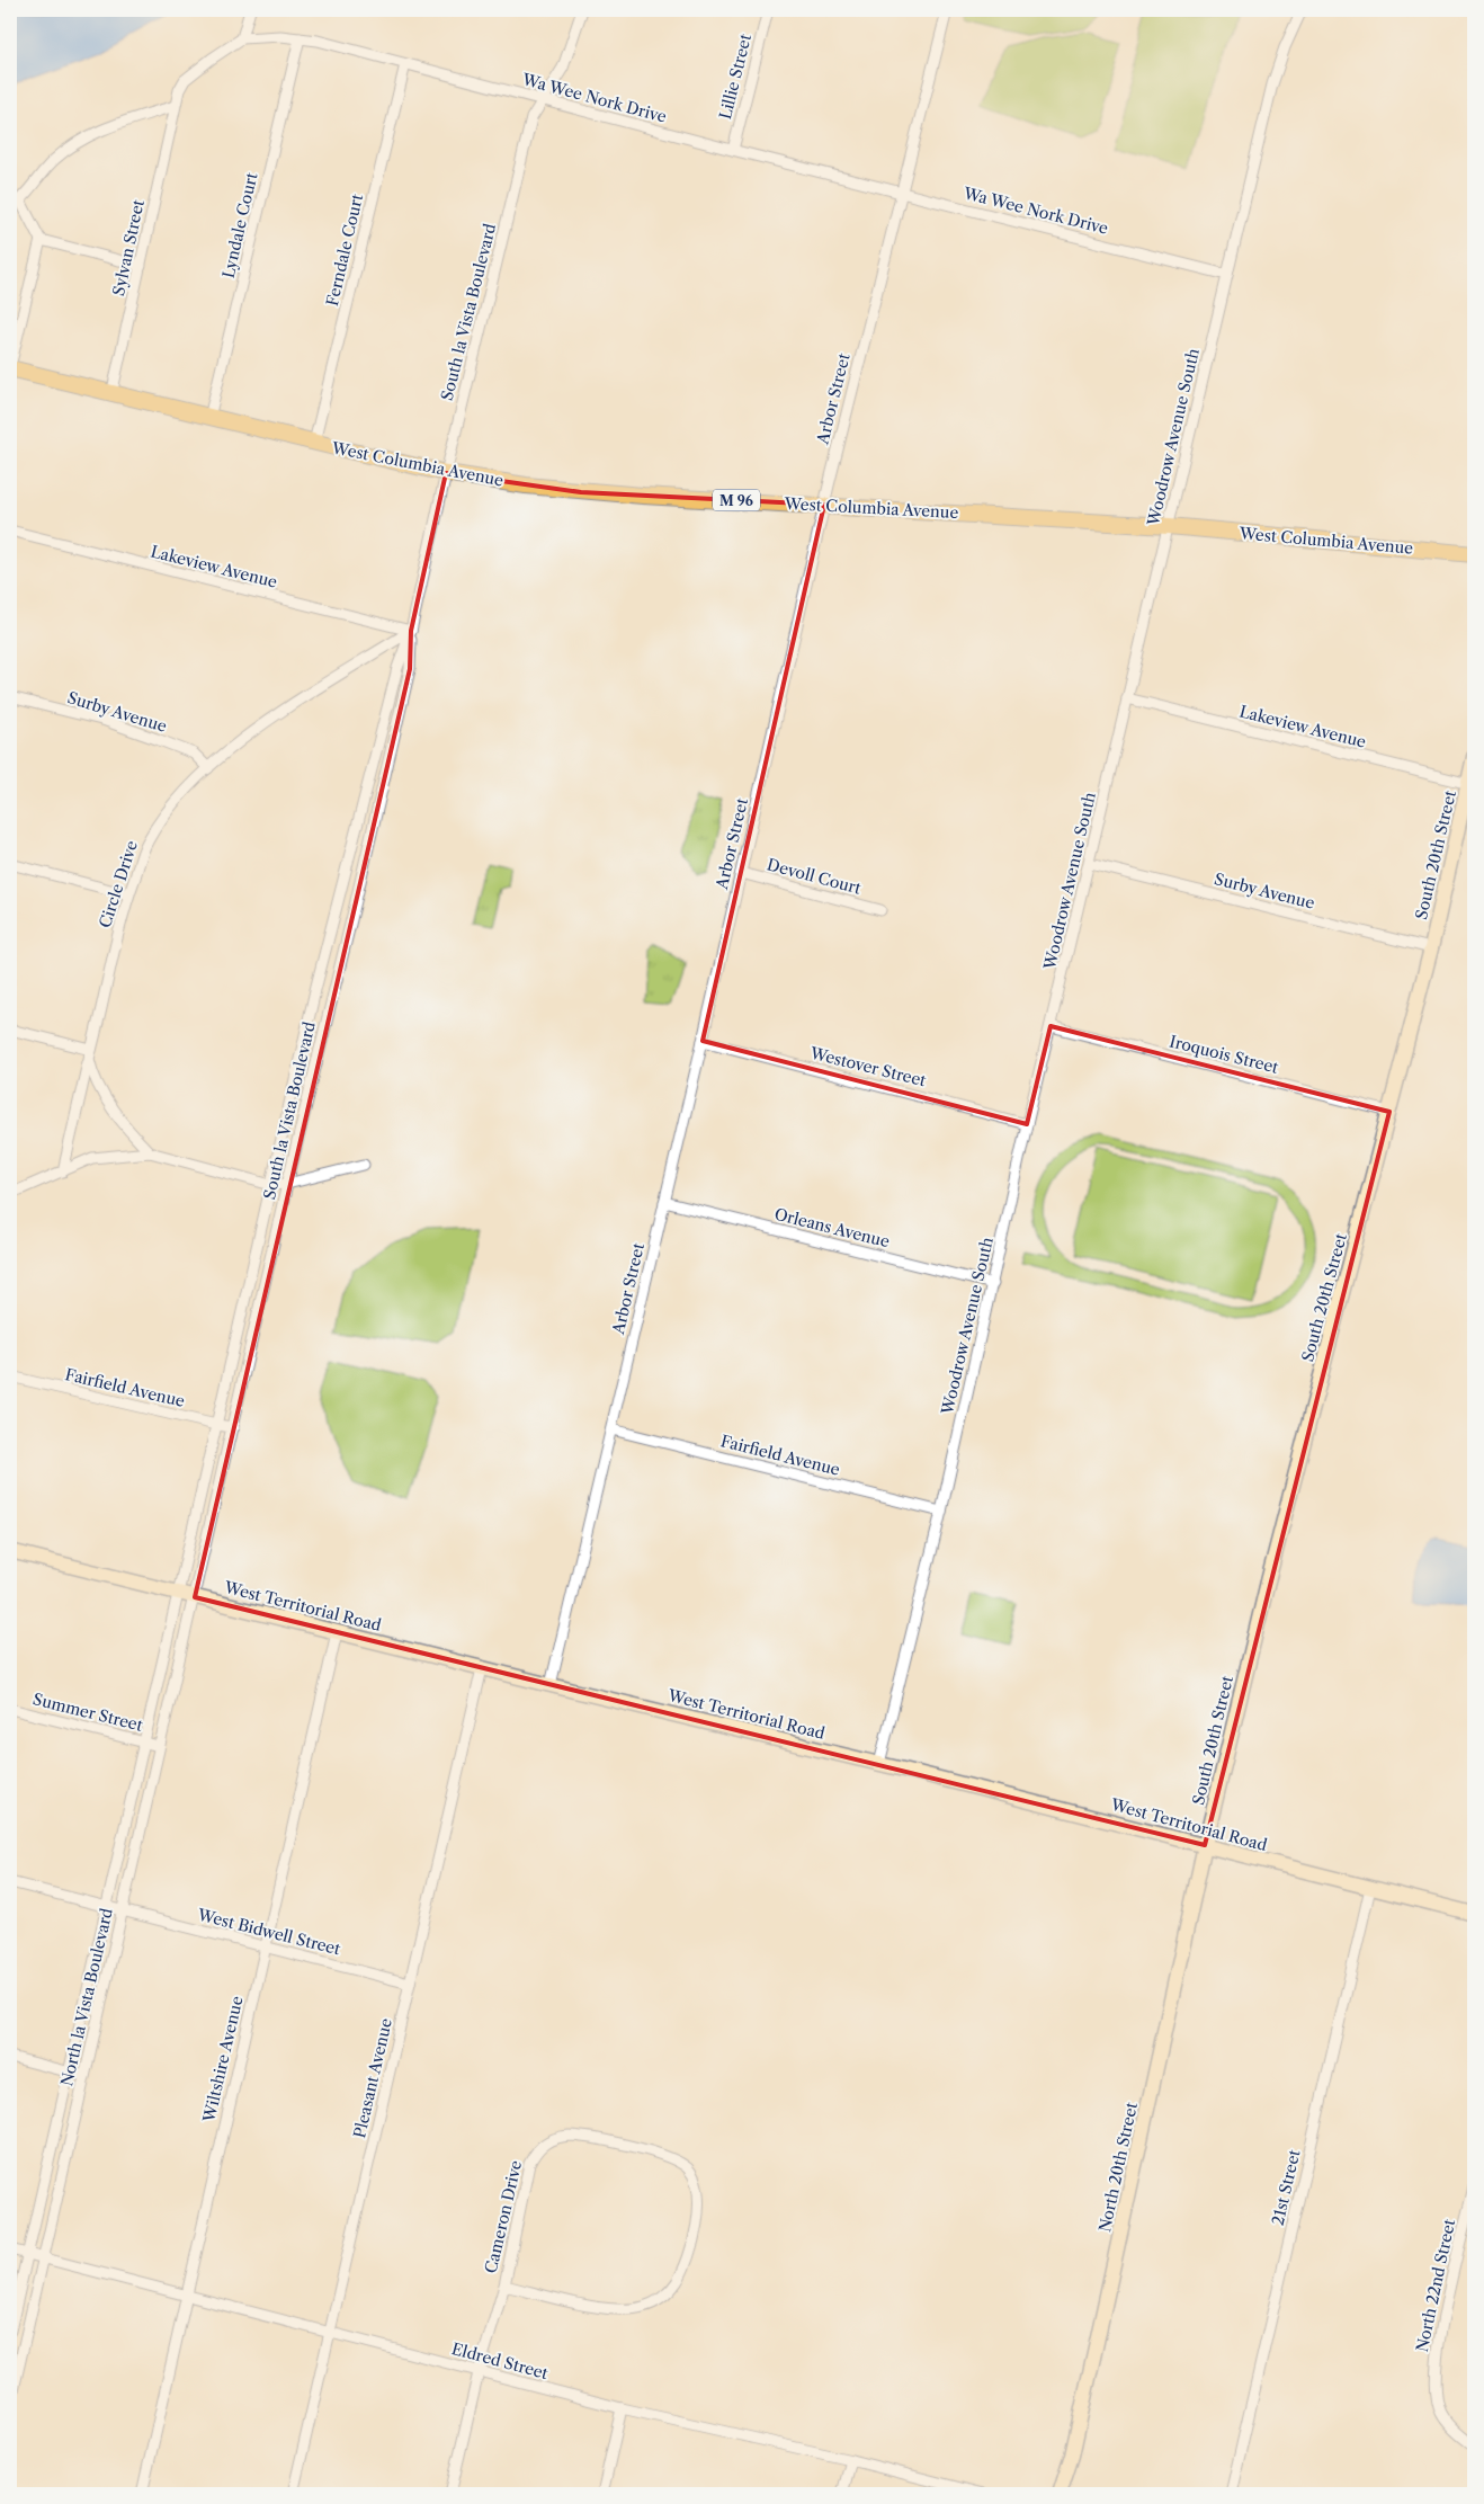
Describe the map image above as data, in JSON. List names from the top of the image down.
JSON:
{
  "streets": {
    "main road": [
      "West Columbia Avenue",
      "M 96",
      "South 20th Street",
      "West Territorial Road",
      "North 20th Street"
    ],
    "street": [
      "Lillie Street",
      "Wa Wee Nork Drive",
      "Lyndale Court",
      "Sylvan Street",
      "Ferndale Court",
      "South la Vista Boulevard",
      "Arbor Street",
      "Woodrow Avenue South",
      "Lakeview Avenue",
      "Surby Avenue",
      "Devoll Court",
      "Circle Drive",
      "Iroquois Street",
      "Westover Street",
      "Orleans Avenue",
      "Fairfield Avenue",
      "Summer Street",
      "West Bidwell Street",
      "North la Vista Boulevard",
      "Wiltshire Avenue",
      "Pleasant Avenue",
      "21st Street",
      "Cameron Drive",
      "North 22nd Street",
      "Eldred Street"
    ]
  },
  "crossings": [
    ["Lillie Street", "Wa Wee Nork Drive"],
    ["Wa Wee Nork Drive", "Lyndale Court"],
    ["Wa Wee Nork Drive", "Sylvan Street"],
    ["Wa Wee Nork Drive", "Ferndale Court"],
    ["Wa Wee Nork Drive", "South la Vista Boulevard"],
    ["Wa Wee Nork Drive", "Arbor Street"],
    ["Wa Wee Nork Drive", "Woodrow Avenue South"],
    ["Lyndale Court", "West Columbia Avenue"],
    ["Sylvan Street", "West Columbia Avenue"],
    ["Ferndale Court", "West Columbia Avenue"],
    ["South la Vista Boulevard", "West Columbia Avenue"],
    ["South la Vista Boulevard", "Lakeview Avenue"],
    ["South la Vista Boulevard", "Circle Drive"],
    ["South la Vista Boulevard", "Fairfield Avenue"],
    ["South la Vista Boulevard", "West Territorial Road"],
    ["South la Vista Boulevard", "North la Vista Boulevard"],
    ["Arbor Street", "West Columbia Avenue"],
    ["Arbor Street", "Devoll Court"],
    ["Arbor Street", "Westover Street"],
    ["Arbor Street", "Orleans Avenue"],
    ["Arbor Street", "Fairfield Avenue"],
    ["Arbor Street", "West Territorial Road"],
    ["Woodrow Avenue South", "West Columbia Avenue"],
    ["Woodrow Avenue South", "Lakeview Avenue"],
    ["Woodrow Avenue South", "Surby Avenue"],
    ["Woodrow Avenue South", "Iroquois Street"],
    ["Woodrow Avenue South", "Westover Street"],
    ["Woodrow Avenue South", "Orleans Avenue"],
    ["Woodrow Avenue South", "Fairfield Avenue"],
    ["Woodrow Avenue South", "West Territorial Road"],
    ["Lakeview Avenue", "South 20th Street"],
    ["Lakeview Avenue", "Circle Drive"],
    ["Surby Avenue", "South 20th Street"],
    ["Surby Avenue", "Circle Drive"],
    ["South 20th Street", "Iroquois Street"],
    ["South 20th Street", "West Territorial Road"],
    ["South 20th Street", "North 20th Street"],
    ["West Territorial Road", "North la Vista Boulevard"],
    ["West Territorial Road", "Wiltshire Avenue"],
    ["West Territorial Road", "Pleasant Avenue"],
    ["West Territorial Road", "North 20th Street"],
    ["West Territorial Road", "21st Street"],
    ["Summer Street", "North la Vista Boulevard"],
    ["West Bidwell Street", "North la Vista Boulevard"],
    ["West Bidwell Street", "Wiltshire Avenue"],
    ["West Bidwell Street", "Pleasant Avenue"],
    ["North la Vista Boulevard", "Eldred Street"],
    ["Wiltshire Avenue", "Eldred Street"],
    ["Pleasant Avenue", "Eldred Street"],
    ["Cameron Drive", "Eldred Street"]
  ]
}
